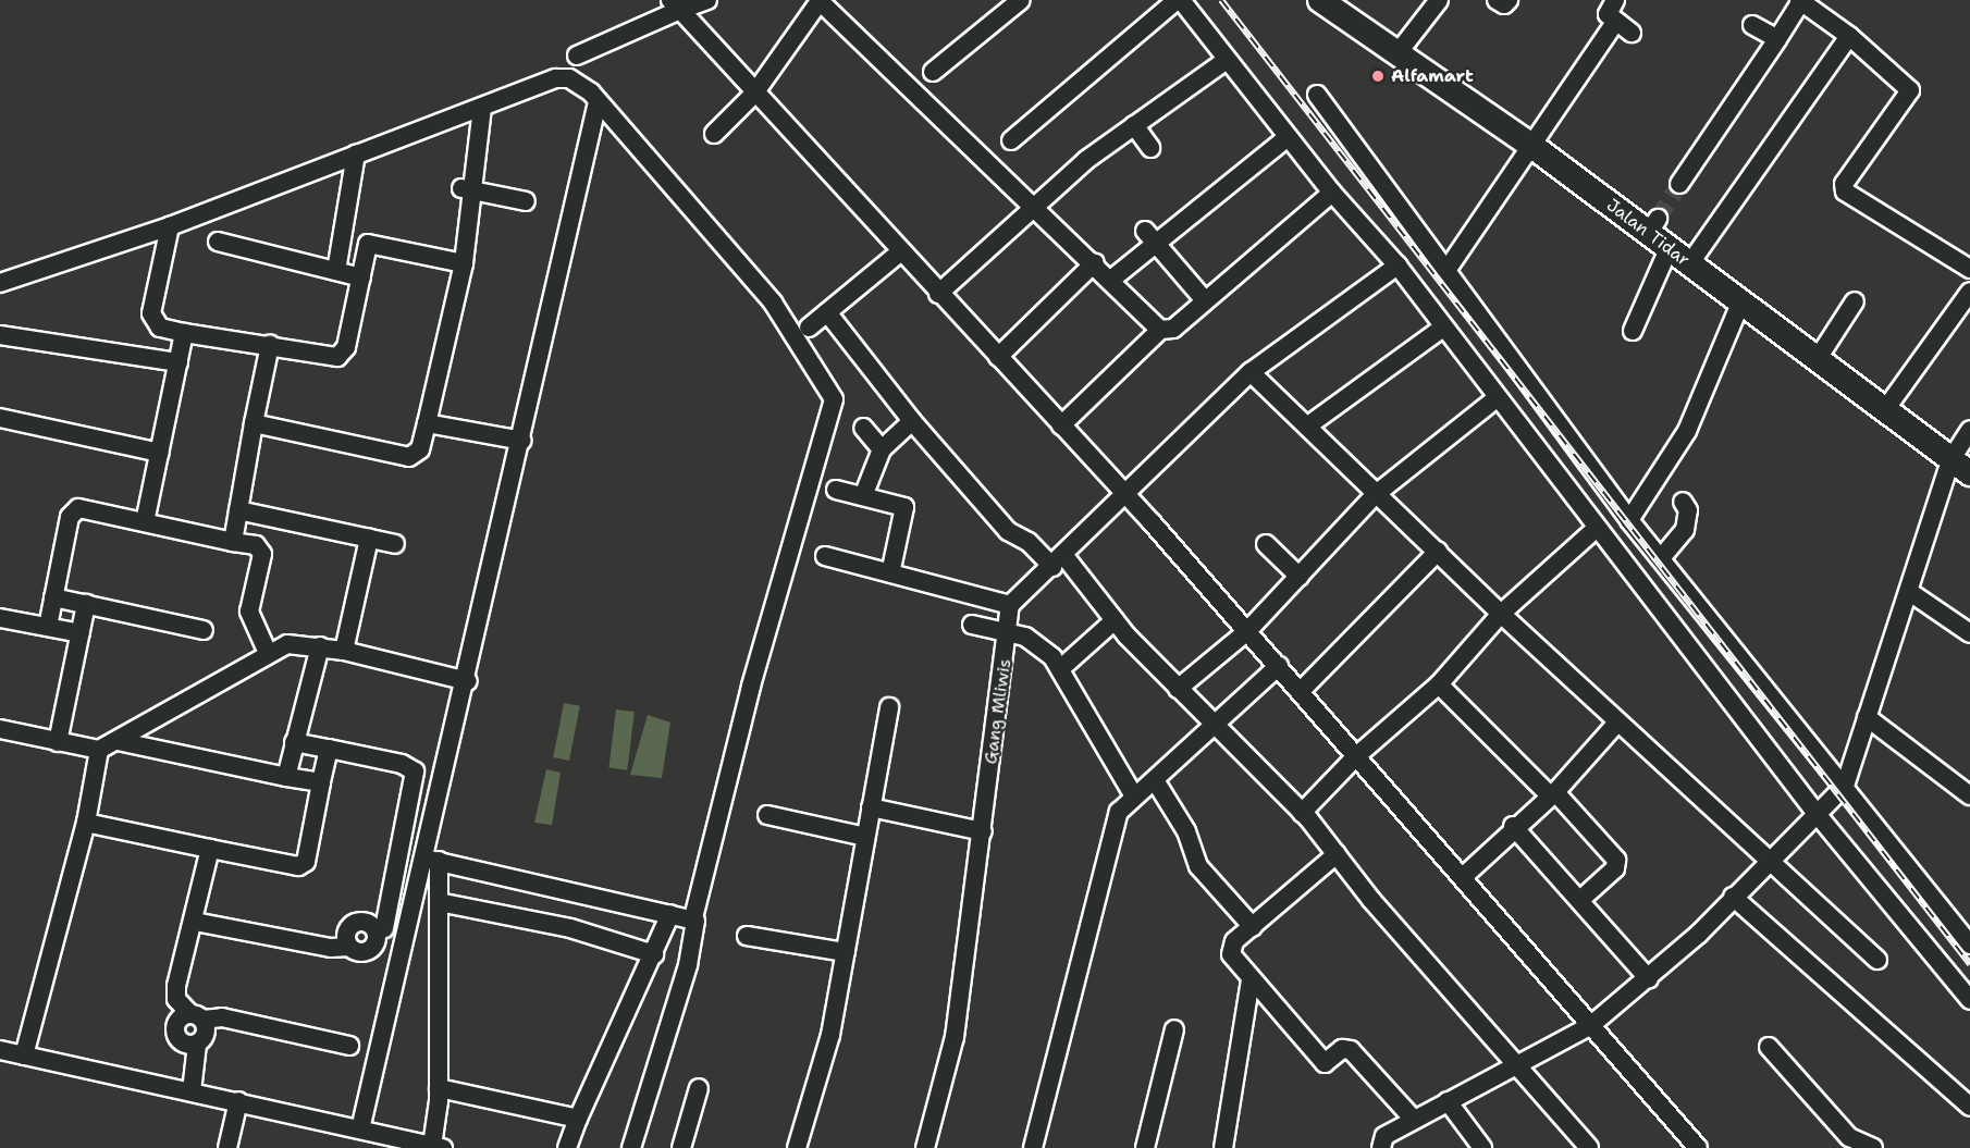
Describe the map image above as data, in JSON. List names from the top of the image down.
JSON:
{
  "streets": {
    "street": ["Jalan Tidar", "Gang Mliwis"]
  },
  "places": ["Alfamart"]
}
